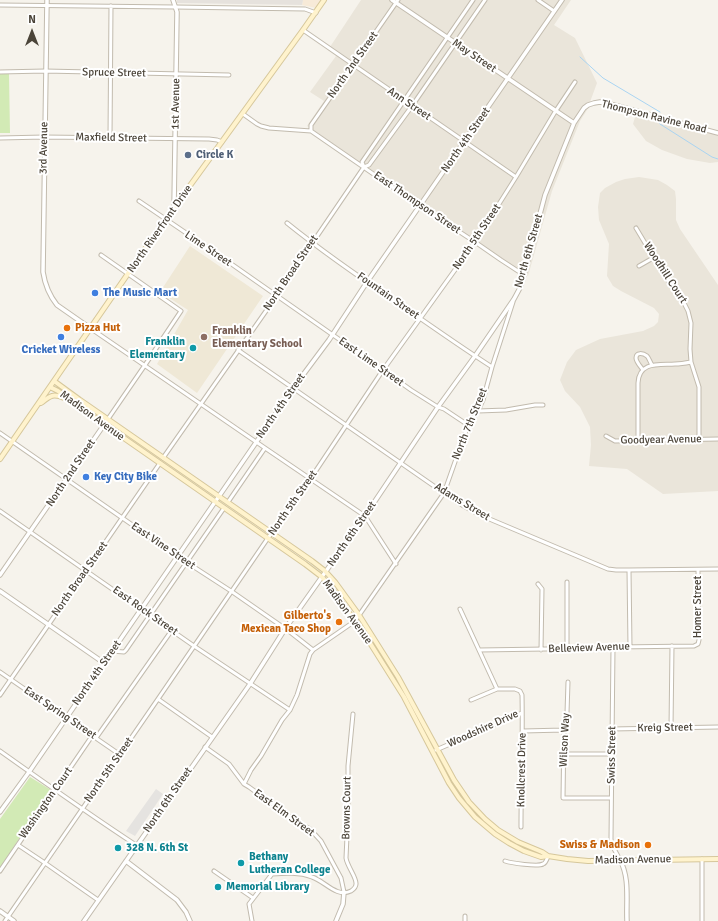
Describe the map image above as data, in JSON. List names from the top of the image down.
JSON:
{
  "streets": {
    "main road": ["North Riverfront Drive", "Madison Avenue"],
    "street": [
      "May Street",
      "North 2nd Street",
      "Spruce Street",
      "1st Avenue",
      "Ann Street",
      "Thompson Ravine Road",
      "Maxfield Street",
      "North 4th Street",
      "3rd Avenue",
      "East Thompson Street",
      "North 5th Street",
      "Lime Street",
      "North 6th Street",
      "North Broad Street",
      "Woodhill Court",
      "Fountain Street",
      "East Lime Street",
      "North 7th Street",
      "Goodyear Avenue",
      "Adams Street",
      "East Vine Street",
      "Homer Street",
      "East Rock Street",
      "Belleview Avenue",
      "East Spring Street",
      "Kreig Street",
      "Woodshire Drive",
      "Wilson Way",
      "Swiss Street",
      "Knollcrest Drive",
      "Washington Court",
      "Browns Court",
      "East Elm Street"
    ]
  },
  "crossings": [
    ["May Street", "North 2nd Street"],
    ["May Street", "North 4th Street"],
    ["May Street", "North 5th Street"],
    ["May Street", "North Broad Street"],
    ["North 2nd Street", "Ann Street"],
    ["North 2nd Street", "East Thompson Street"],
    ["North 2nd Street", "North Riverfront Drive"],
    ["North 2nd Street", "Madison Avenue"],
    ["North 2nd Street", "East Vine Street"],
    ["North 2nd Street", "East Rock Street"],
    ["Spruce Street", "1st Avenue"],
    ["Spruce Street", "3rd Avenue"],
    ["1st Avenue", "Maxfield Street"],
    ["1st Avenue", "North Riverfront Drive"],
    ["Ann Street", "North 4th Street"],
    ["Ann Street", "North Riverfront Drive"],
    ["Ann Street", "North 5th Street"],
    ["Ann Street", "North Broad Street"],
    ["Thompson Ravine Road", "North 6th Street"],
    ["Maxfield Street", "3rd Avenue"],
    ["Maxfield Street", "North Riverfront Drive"],
    ["North 4th Street", "East Thompson Street"],
    ["North 4th Street", "Fountain Street"],
    ["North 4th Street", "East Lime Street"],
    ["North 4th Street", "Madison Avenue"],
    ["North 4th Street", "Adams Street"],
    ["North 4th Street", "East Vine Street"],
    ["North 4th Street", "East Rock Street"],
    ["North 4th Street", "East Spring Street"],
    ["3rd Avenue", "North Riverfront Drive"],
    ["East Thompson Street", "North 5th Street"],
    ["East Thompson Street", "North 6th Street"],
    ["East Thompson Street", "North Broad Street"],
    ["North Riverfront Drive", "Lime Street"],
    ["North Riverfront Drive", "Madison Avenue"],
    ["North Riverfront Drive", "East Vine Street"],
    ["North 5th Street", "Fountain Street"],
    ["North 5th Street", "East Lime Street"],
    ["North 5th Street", "Madison Avenue"],
    ["North 5th Street", "Adams Street"],
    ["North 5th Street", "East Vine Street"],
    ["North 5th Street", "East Rock Street"],
    ["North 5th Street", "East Spring Street"],
    ["Lime Street", "North Broad Street"],
    ["Lime Street", "East Lime Street"],
    ["North 6th Street", "Fountain Street"],
    ["North 6th Street", "East Lime Street"],
    ["North 6th Street", "Madison Avenue"],
    ["North 6th Street", "North 7th Street"],
    ["North 6th Street", "Adams Street"],
    ["North 6th Street", "East Vine Street"],
    ["North 6th Street", "East Rock Street"],
    ["North 6th Street", "East Elm Street"],
    ["North Broad Street", "Fountain Street"],
    ["North Broad Street", "East Lime Street"],
    ["North Broad Street", "Madison Avenue"],
    ["North Broad Street", "Adams Street"],
    ["North Broad Street", "East Vine Street"],
    ["North Broad Street", "East Rock Street"],
    ["North Broad Street", "East Spring Street"],
    ["Woodhill Court", "Goodyear Avenue"],
    ["Fountain Street", "North 7th Street"],
    ["East Lime Street", "North 7th Street"],
    ["Madison Avenue", "North 7th Street"],
    ["Madison Avenue", "Woodshire Drive"],
    ["Madison Avenue", "Swiss Street"],
    ["North 7th Street", "Adams Street"],
    ["Adams Street", "Homer Street"],
    ["Homer Street", "Belleview Avenue"],
    ["Belleview Avenue", "Swiss Street"],
    ["East Spring Street", "Washington Court"],
    ["Kreig Street", "Swiss Street"],
    ["Woodshire Drive", "Knollcrest Drive"],
    ["Wilson Way", "Swiss Street"],
    ["Browns Court", "East Elm Street"]
  ],
  "places": [
    "Circle K",
    "The Music Mart",
    "Pizza Hut",
    "Cricket Wireless",
    "Franklin Elementary School",
    "Franklin Elementary",
    "Key City Bike",
    "Gilberto's Mexican Taco Shop",
    "Swiss & Madison",
    "328 N. 6th St",
    "Bethany Lutheran College",
    "Memorial Library"
  ],
  "north": "top"
}
